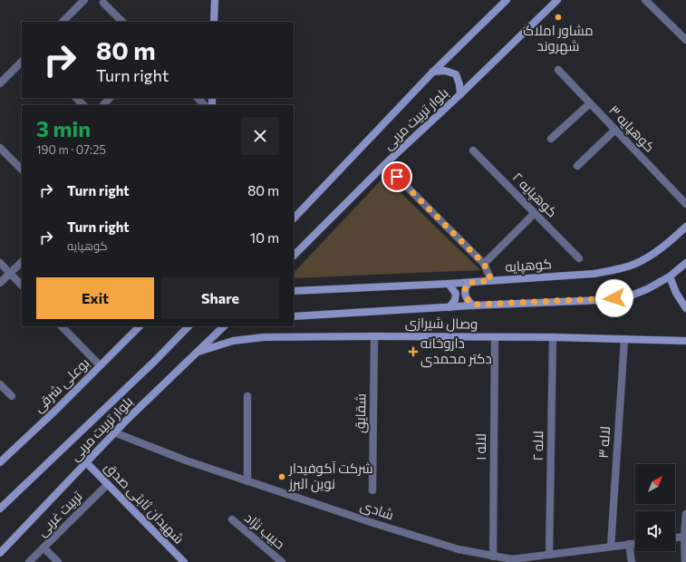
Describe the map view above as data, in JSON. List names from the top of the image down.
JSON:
{
  "streets": {
    "main road": [
      "بلوار تربیت مربی",
      "کوهپایه",
      "وصال شیرازی",
      "بوعلی شرقی",
      "شهیدان ثابتی صدق"
    ],
    "street": [
      "کوهپایه ۳",
      "کوهپایه ۲",
      "شقایق",
      "لاله ۳",
      "لاله ۲",
      "لاله ۱",
      "شادی",
      "تربیت غربی",
      "حبیب نژاد"
    ]
  },
  "crossings": [
    ["بلوار تربیت مربی", "وصال شیرازی"],
    ["بلوار تربیت مربی", "شهیدان ثابتی صدق"],
    ["بلوار تربیت مربی", "شادی"],
    ["وصال شیرازی", "شقایق"],
    ["وصال شیرازی", "لاله ۳"],
    ["وصال شیرازی", "لاله ۲"],
    ["وصال شیرازی", "لاله ۱"],
    ["لاله ۳", "شادی"],
    ["لاله ۲", "شادی"],
    ["لاله ۱", "شادی"],
    ["شهیدان ثابتی صدق", "تربیت غربی"]
  ],
  "places": {
    "other": ["مشاور املاک شهروند", "شرکت آکوفیدار نوین البرز"],
    "health": ["داروخانه دکتر محمدی"]
  },
  "north": "top right",
  "page": {
    "turn": ["80 m", "Turn right"],
    "heading": ["3 min", "190 m · 07:25"],
    "list": [
      {
        "name": "Turn right",
        "value": "80 m"
      },
      {
        "name": "Turn right",
        "note": "کوهپایه",
        "value": "10 m"
      }
    ],
    "buttons": ["Exit", "Share"]
  }
}
